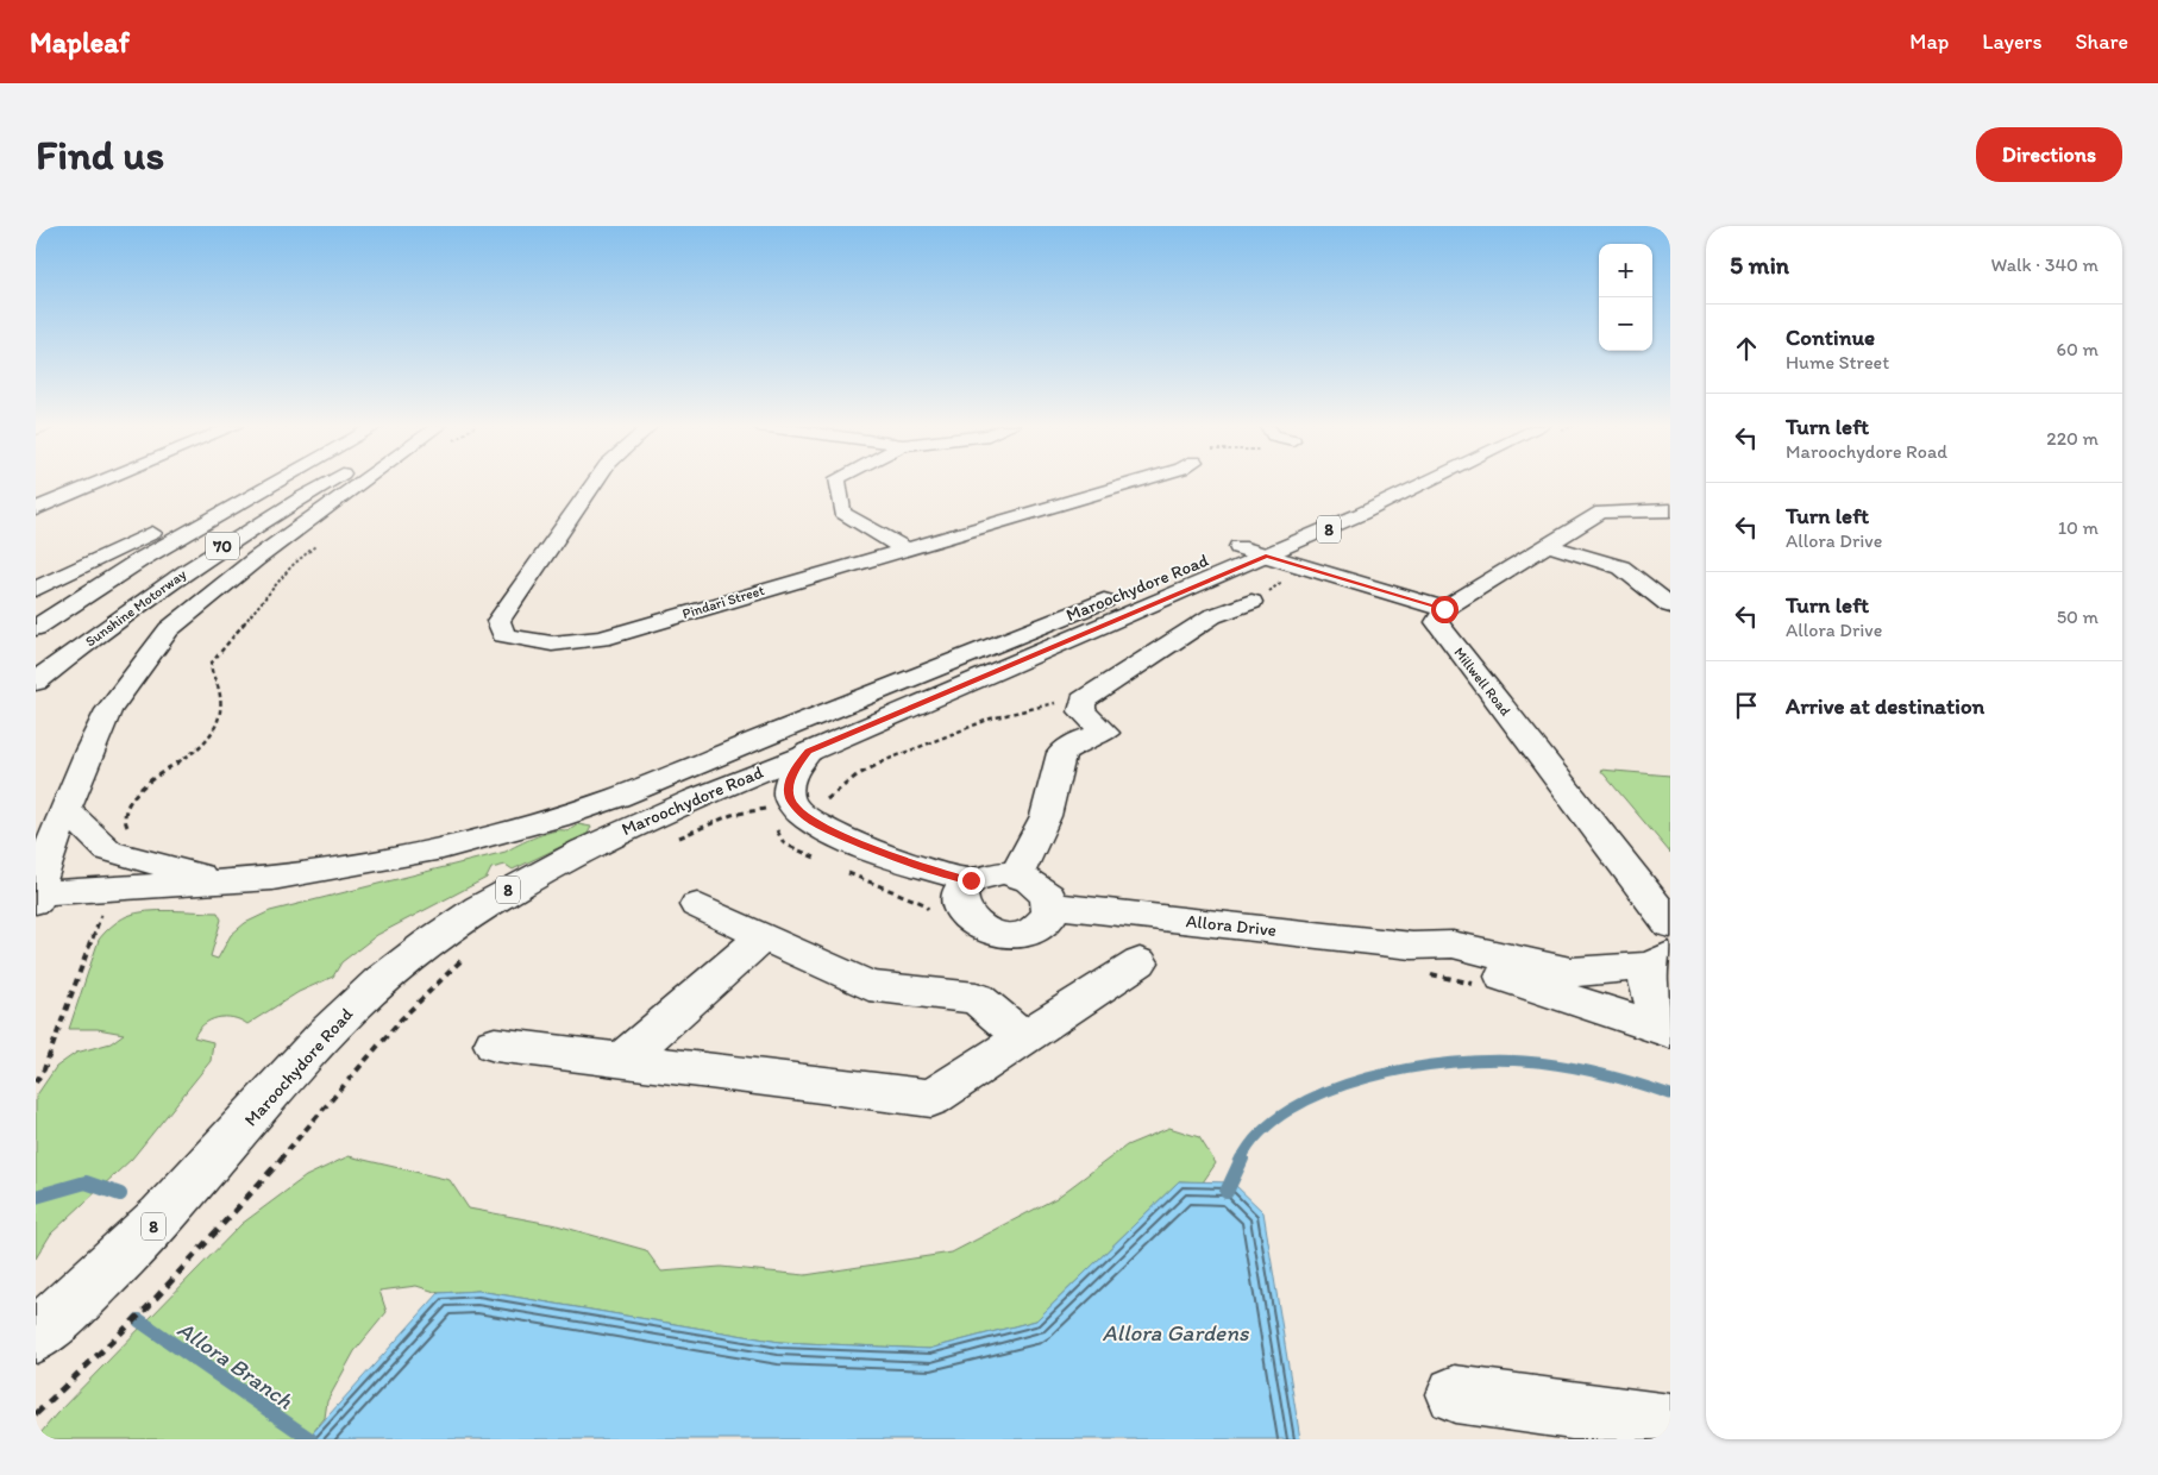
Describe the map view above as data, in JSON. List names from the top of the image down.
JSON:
{
  "streets": {
    "main road": [
      "8",
      "70",
      "Maroochydore Road",
      "Pindari Street",
      "Sunshine Motorway",
      "Millwell Road",
      "Allora Drive"
    ]
  },
  "crossings": [
    ["Millwell Road", "Allora Drive"]
  ],
  "water": ["Allora Gardens", "Allora Branch"],
  "page": {
    "header": "Mapleaf",
    "nav": ["Map", "Layers", "Share"],
    "buttons": "Directions",
    "title": "Find us",
    "heading": ["5 min", "Walk · 340 m"],
    "map_buttons": ["+", "−"],
    "list": [
      ["Continue", "Hume Street", "60 m"],
      ["Turn left", "Maroochydore Road", "220 m"],
      ["Turn left", "Allora Drive", "10 m"],
      ["Turn left", "Allora Drive", "50 m"],
      "Arrive at destination"
    ]
  }
}
